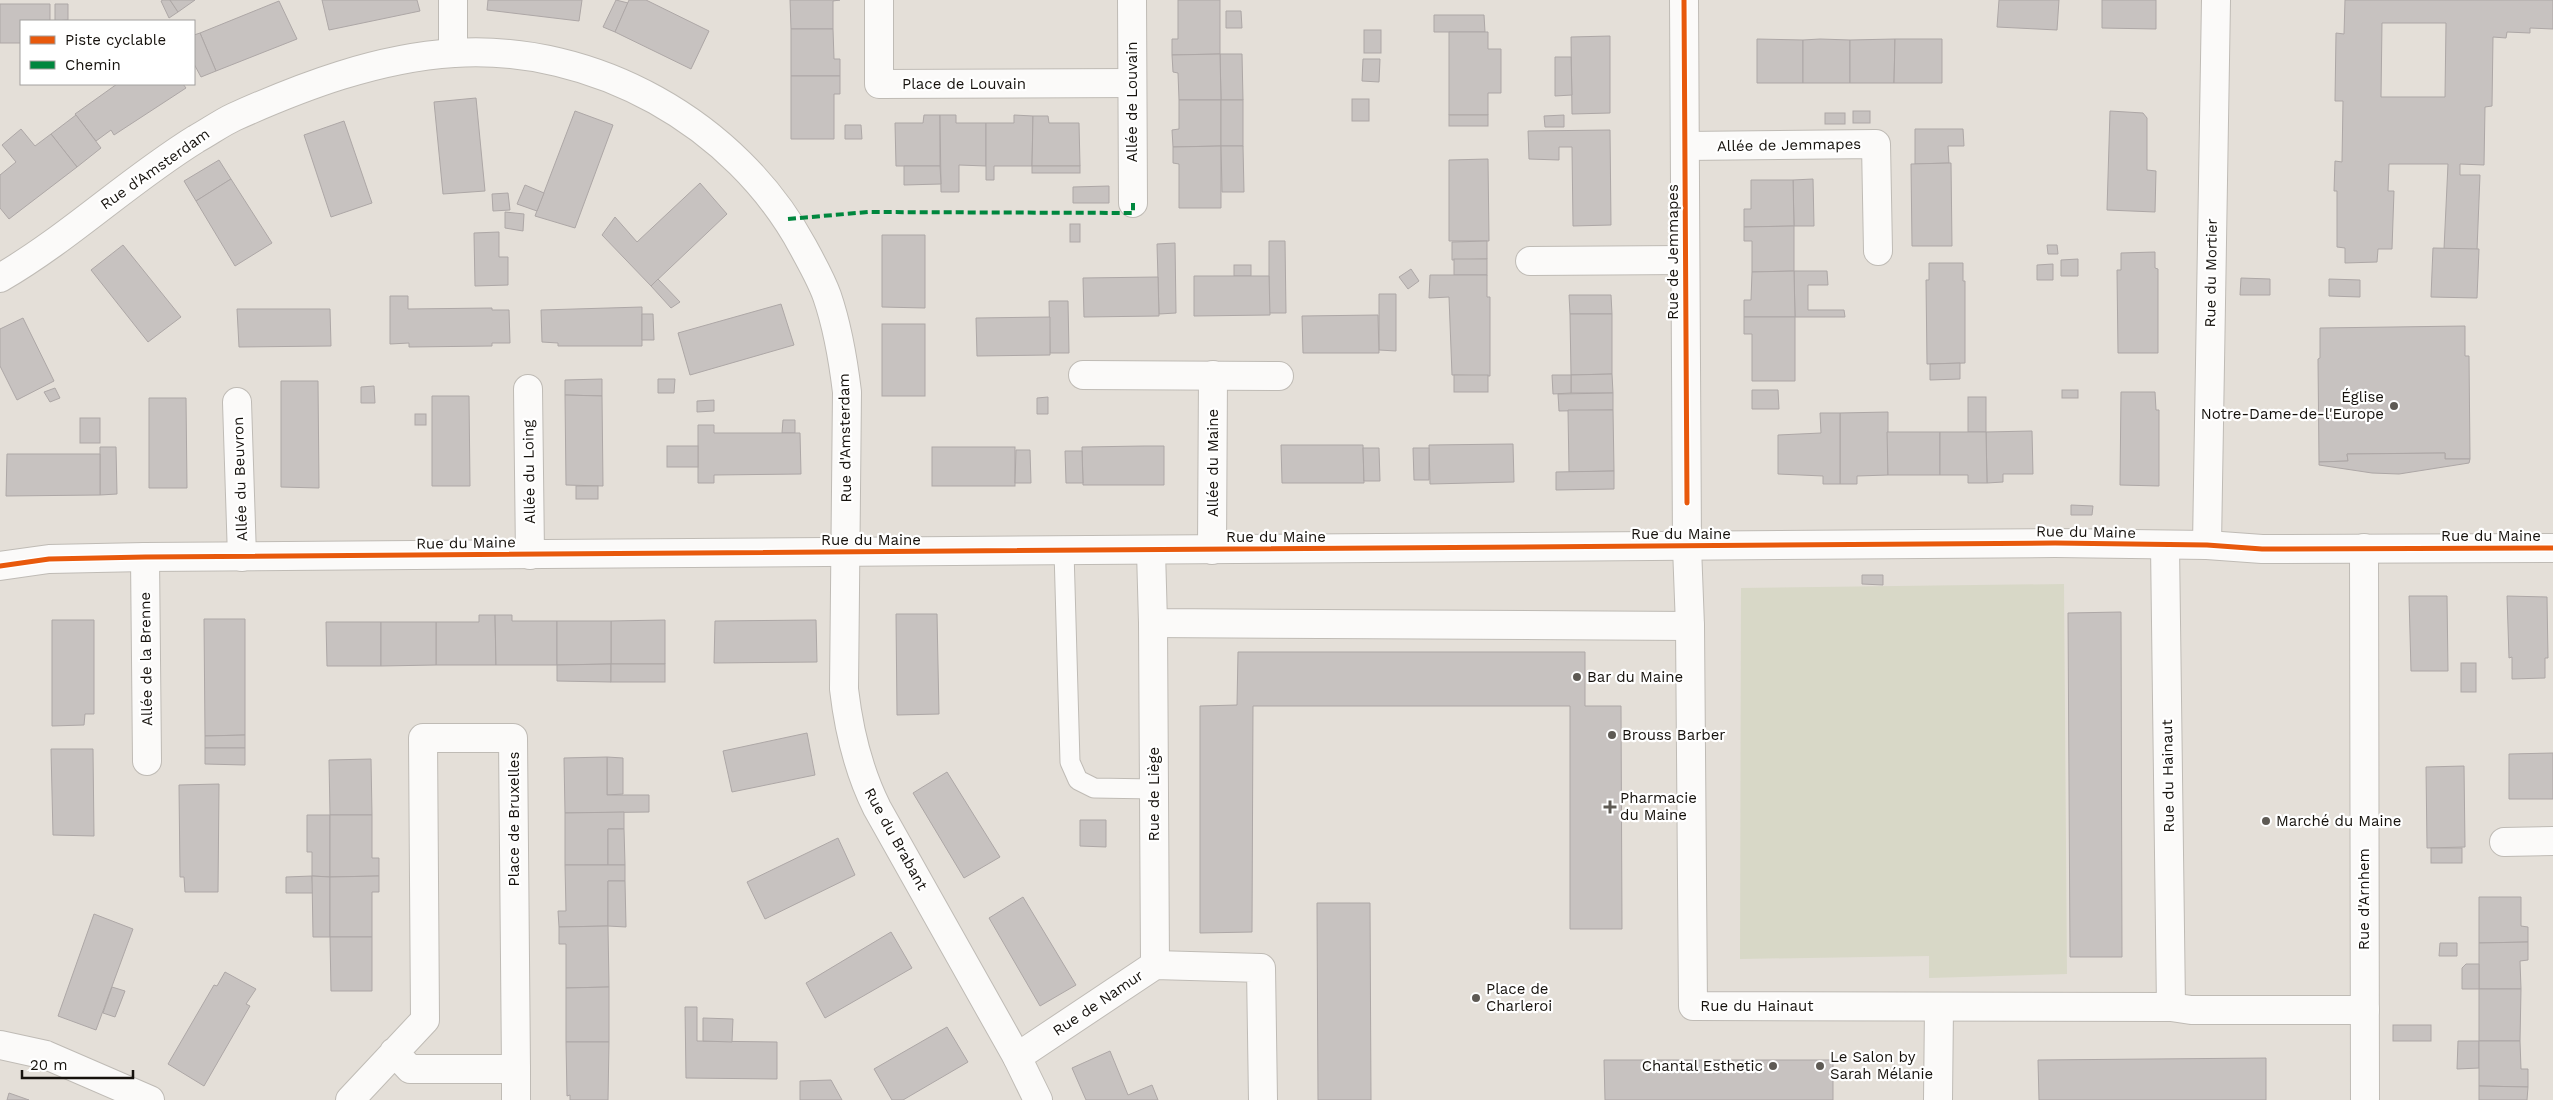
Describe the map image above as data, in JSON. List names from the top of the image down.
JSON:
{
  "streets": {
    "street": [
      "Place de Louvain",
      "Allée de Louvain",
      "Allée de Jemmapes",
      "Rue d'Amsterdam",
      "Rue de Jemmapes",
      "Rue du Mortier",
      "Allée du Maine",
      "Allée du Loing",
      "Allée du Beuvron",
      "Rue du Maine",
      "Allée de la Brenne",
      "Rue du Hainaut",
      "Rue de Liège",
      "Place de Bruxelles",
      "Rue du Brabant",
      "Rue d'Arnhem",
      "Rue de Namur"
    ]
  },
  "crossings": [
    ["Place de Louvain", "Allée de Louvain"],
    ["Allée de Jemmapes", "Rue de Jemmapes"],
    ["Rue d'Amsterdam", "Rue du Maine"],
    ["Rue d'Amsterdam", "Rue du Brabant"],
    ["Rue de Jemmapes", "Rue du Maine"],
    ["Rue du Mortier", "Rue du Maine"],
    ["Allée du Maine", "Rue du Maine"],
    ["Allée du Loing", "Rue du Maine"],
    ["Allée du Beuvron", "Rue du Maine"],
    ["Rue du Maine", "Allée de la Brenne"],
    ["Rue du Maine", "Rue du Hainaut"],
    ["Rue du Maine", "Rue du Brabant"],
    ["Rue du Maine", "Rue d'Arnhem"],
    ["Rue du Hainaut", "Rue d'Arnhem"],
    ["Rue de Liège", "Rue de Namur"],
    ["Rue du Brabant", "Rue de Namur"]
  ],
  "places": {
    "other": [
      "Église Notre-Dame-de-l'Europe",
      "Bar du Maine",
      "Brouss Barber",
      "Marché du Maine",
      "Place de Charleroi",
      "Chantal Esthetic",
      "Le Salon by Sarah Mélanie"
    ],
    "health": ["Pharmacie du Maine"]
  },
  "legend": ["Piste cyclable", "Chemin"],
  "scale_bar": "20 m"
}
